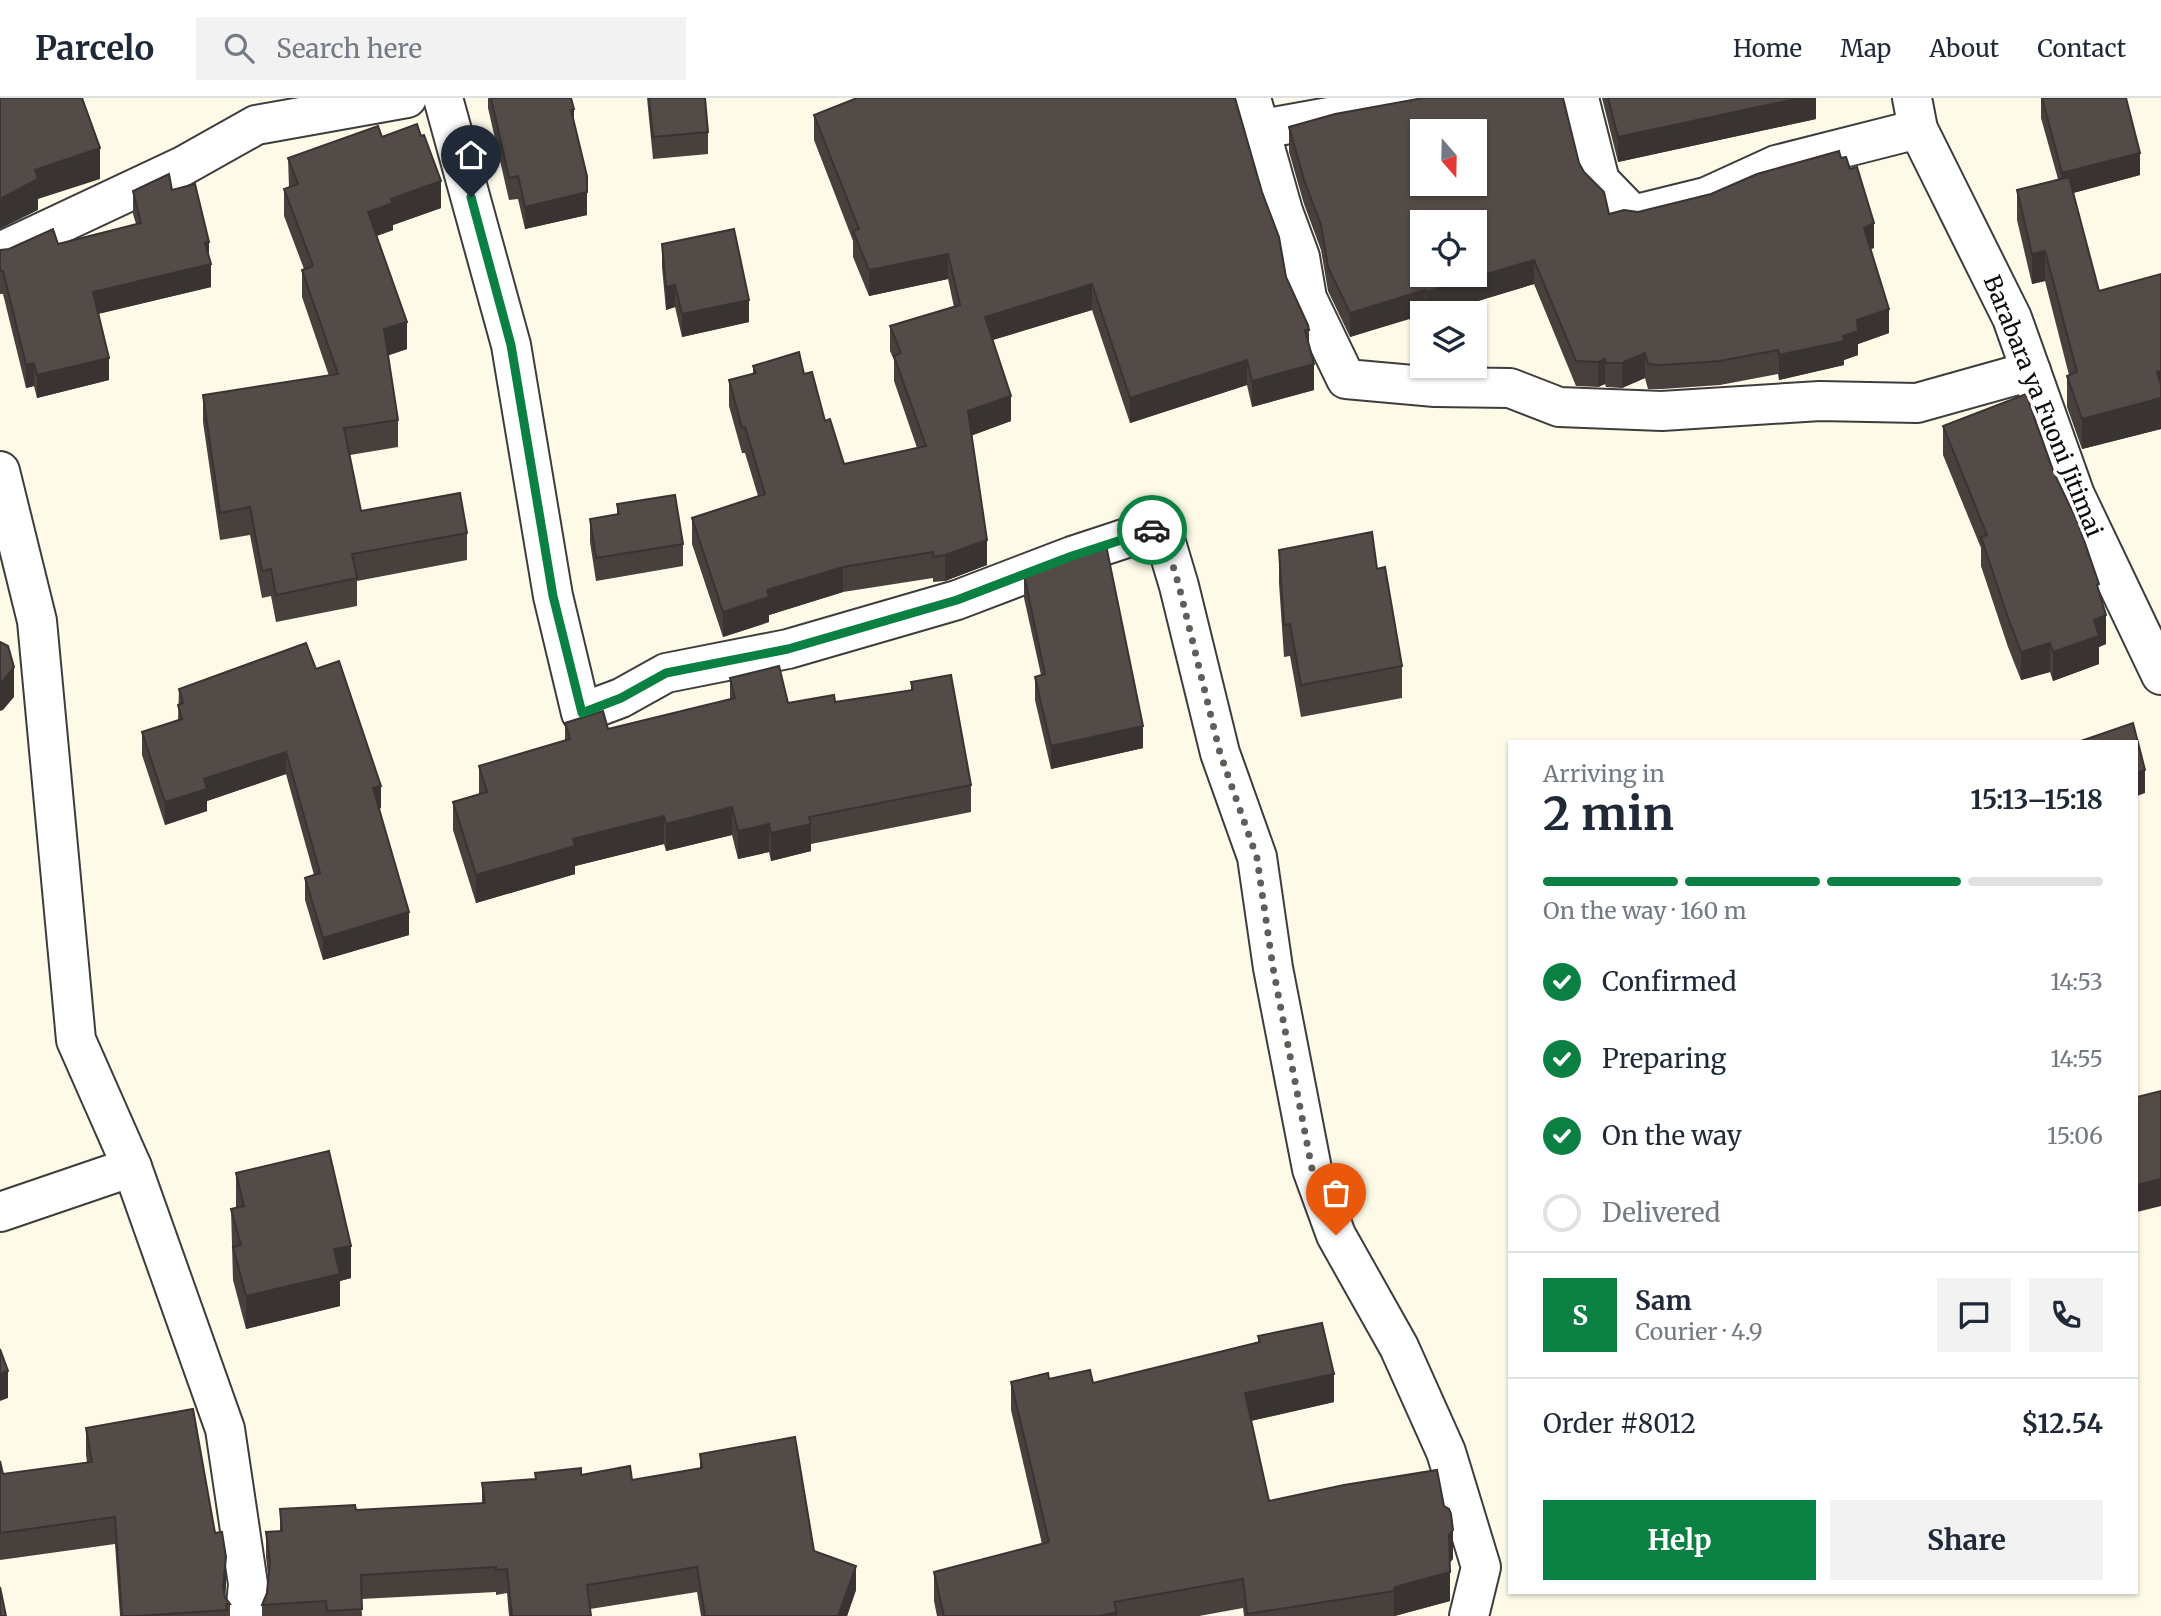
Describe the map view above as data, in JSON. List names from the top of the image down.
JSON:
{
  "streets": {
    "street": ["Barabara ya Fuoni Jitimai"]
  },
  "north": "bottom",
  "page": {
    "header": "Parcelo",
    "search": "Search here",
    "nav": [
      "Home",
      "Map",
      "About",
      "Contact"
    ],
    "heading": ["2 min", "Arriving in", "15:13–15:18"],
    "panel": [
      "Sam",
      "Courier · 4.9",
      "Order #8012",
      "$12.54"
    ],
    "bar": "On the way · 160 m",
    "list": [
      ["Confirmed", "14:53"],
      ["Preparing", "14:55"],
      ["On the way", "15:06"],
      "Delivered"
    ],
    "round": "S",
    "buttons": ["Help", "Share"]
  }
}
